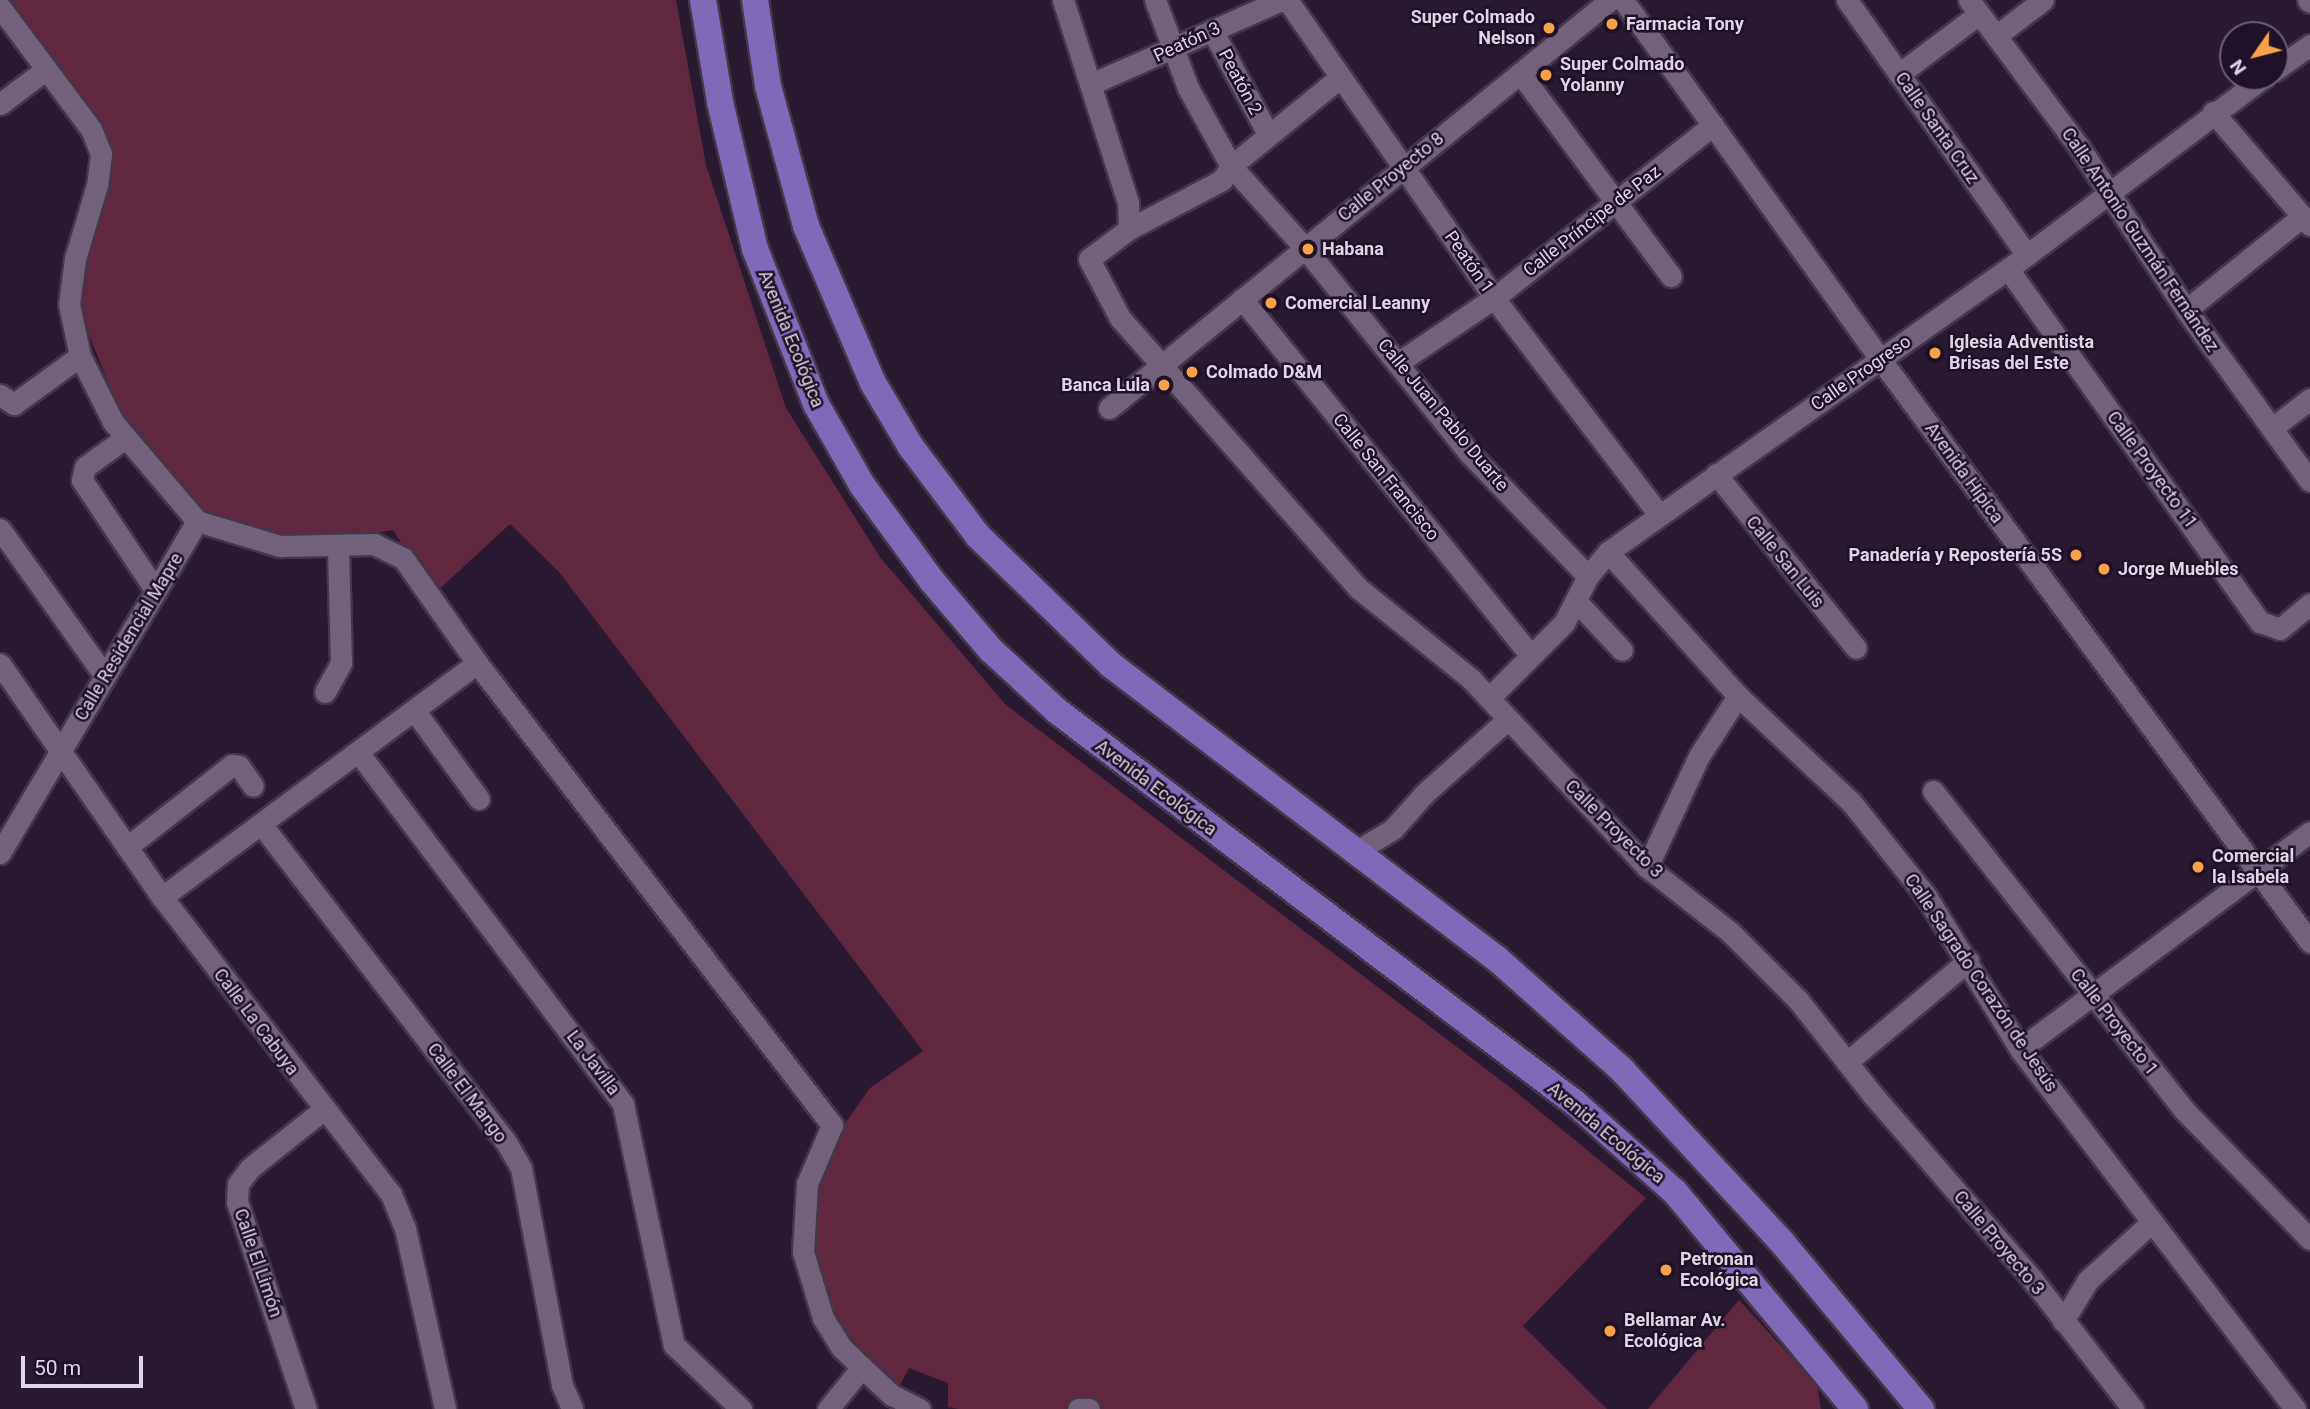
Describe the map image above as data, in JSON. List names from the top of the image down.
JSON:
{
  "streets": {
    "main road": ["Avenida Ecológica"],
    "street": [
      "Peatón 3",
      "Peatón 2",
      "Calle Santa Cruz",
      "Calle Proyecto 8",
      "Calle Príncipe de Paz",
      "Calle Antonio Guzmán Fernández",
      "Peatón 1",
      "Calle Progreso",
      "Calle Juan Pablo Duarte",
      "Calle Proyecto 11",
      "Avenida Hípica",
      "Calle San Francisco",
      "Calle San Luis",
      "Calle Residencial Mapre",
      "Calle Proyecto 3",
      "Calle Sagrado Corazón de Jesús",
      "Calle La Cabuya",
      "Calle Proyecto 1",
      "La Javilla",
      "Calle El Mango",
      "Calle El Limón"
    ]
  },
  "crossings": [
    ["Peatón 3", "Peatón 2"],
    ["Peatón 3", "Peatón 1"],
    ["Peatón 3", "Calle Juan Pablo Duarte"],
    ["Calle Santa Cruz", "Calle Progreso"],
    ["Calle Proyecto 8", "Peatón 1"],
    ["Calle Proyecto 8", "Calle Juan Pablo Duarte"],
    ["Calle Proyecto 8", "Calle San Francisco"],
    ["Calle Proyecto 8", "Calle Proyecto 3"],
    ["Calle Príncipe de Paz", "Peatón 1"],
    ["Calle Príncipe de Paz", "Calle Juan Pablo Duarte"],
    ["Calle Príncipe de Paz", "Avenida Hípica"],
    ["Calle Antonio Guzmán Fernández", "Calle Progreso"],
    ["Peatón 1", "Calle Progreso"],
    ["Calle Progreso", "Calle Juan Pablo Duarte"],
    ["Calle Progreso", "Calle Proyecto 11"],
    ["Calle Progreso", "Avenida Hípica"],
    ["Calle Progreso", "Calle San Francisco"],
    ["Calle Progreso", "Calle San Luis"],
    ["Calle Progreso", "Calle Proyecto 3"],
    ["Calle Progreso", "Calle Sagrado Corazón de Jesús"],
    ["Calle Residencial Mapre", "Calle La Cabuya"],
    ["Calle La Cabuya", "Calle El Limón"]
  ],
  "places": [
    "Farmacia Tony",
    "Super Colmado Nelson",
    "Super Colmado Yolanny",
    "Habana",
    "Comercial Leanny",
    "Iglesia Adventista Brisas del Este",
    "Colmado D&M",
    "Banca Lula",
    "Panadería y Repostería 5S",
    "Jorge Muebles",
    "Comercial la Isabela",
    "Petronan Ecológica",
    "Bellamar Av. Ecológica"
  ],
  "scale_bar": "50 m",
  "north": "bottom left"
}
